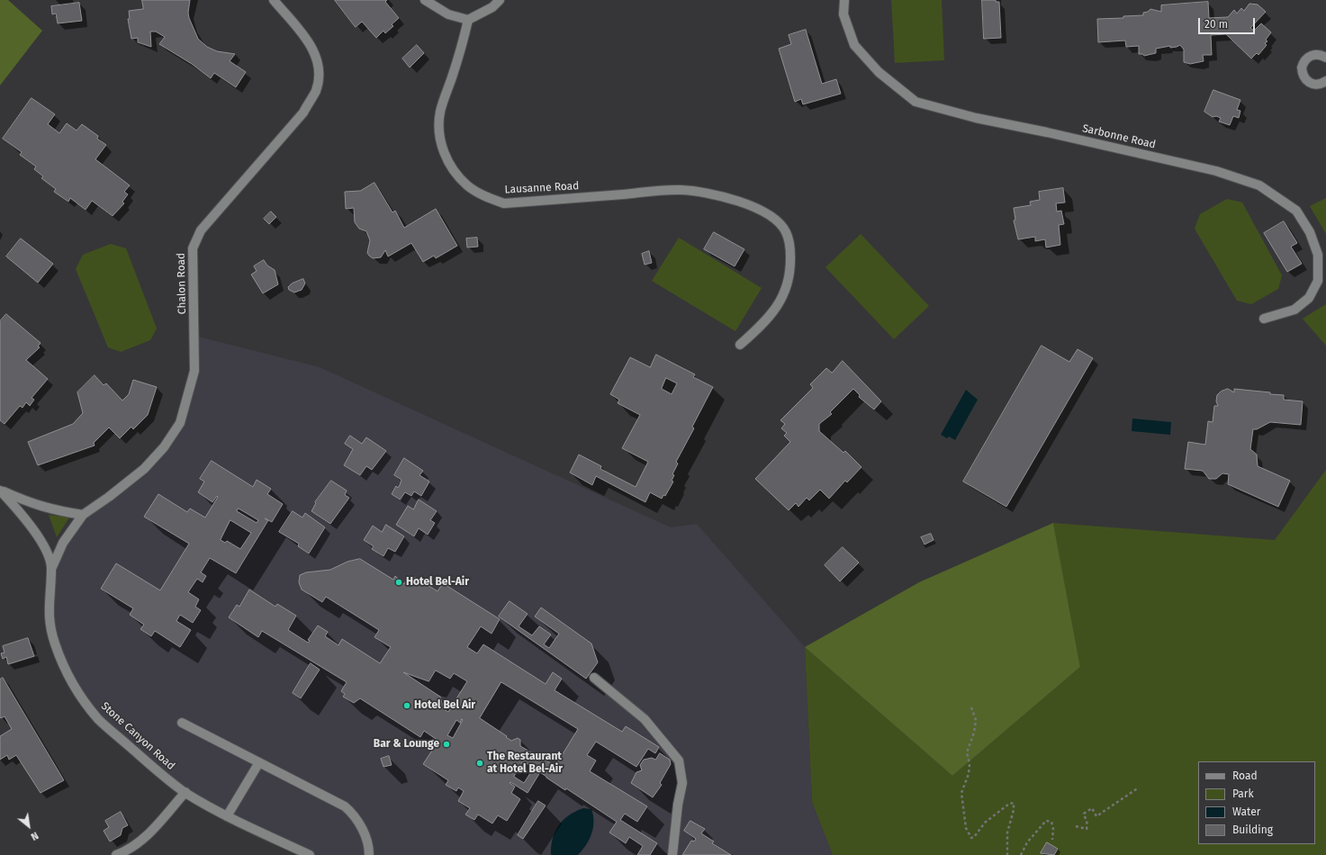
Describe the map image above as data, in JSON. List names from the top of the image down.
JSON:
{
  "streets": {
    "street": [
      "Sarbonne Road",
      "Lausanne Road",
      "Chalon Road",
      "Stone Canyon Road"
    ]
  },
  "crossings": [
    ["Chalon Road", "Stone Canyon Road"]
  ],
  "places": [
    "Hotel Bel-Air",
    "Hotel Bel Air",
    "Bar & Lounge",
    "The Restaurant at Hotel Bel-Air"
  ],
  "legend": [
    "Road",
    "Park",
    "Water",
    "Building"
  ],
  "scale_bar": "20 m",
  "north": "bottom right"
}
